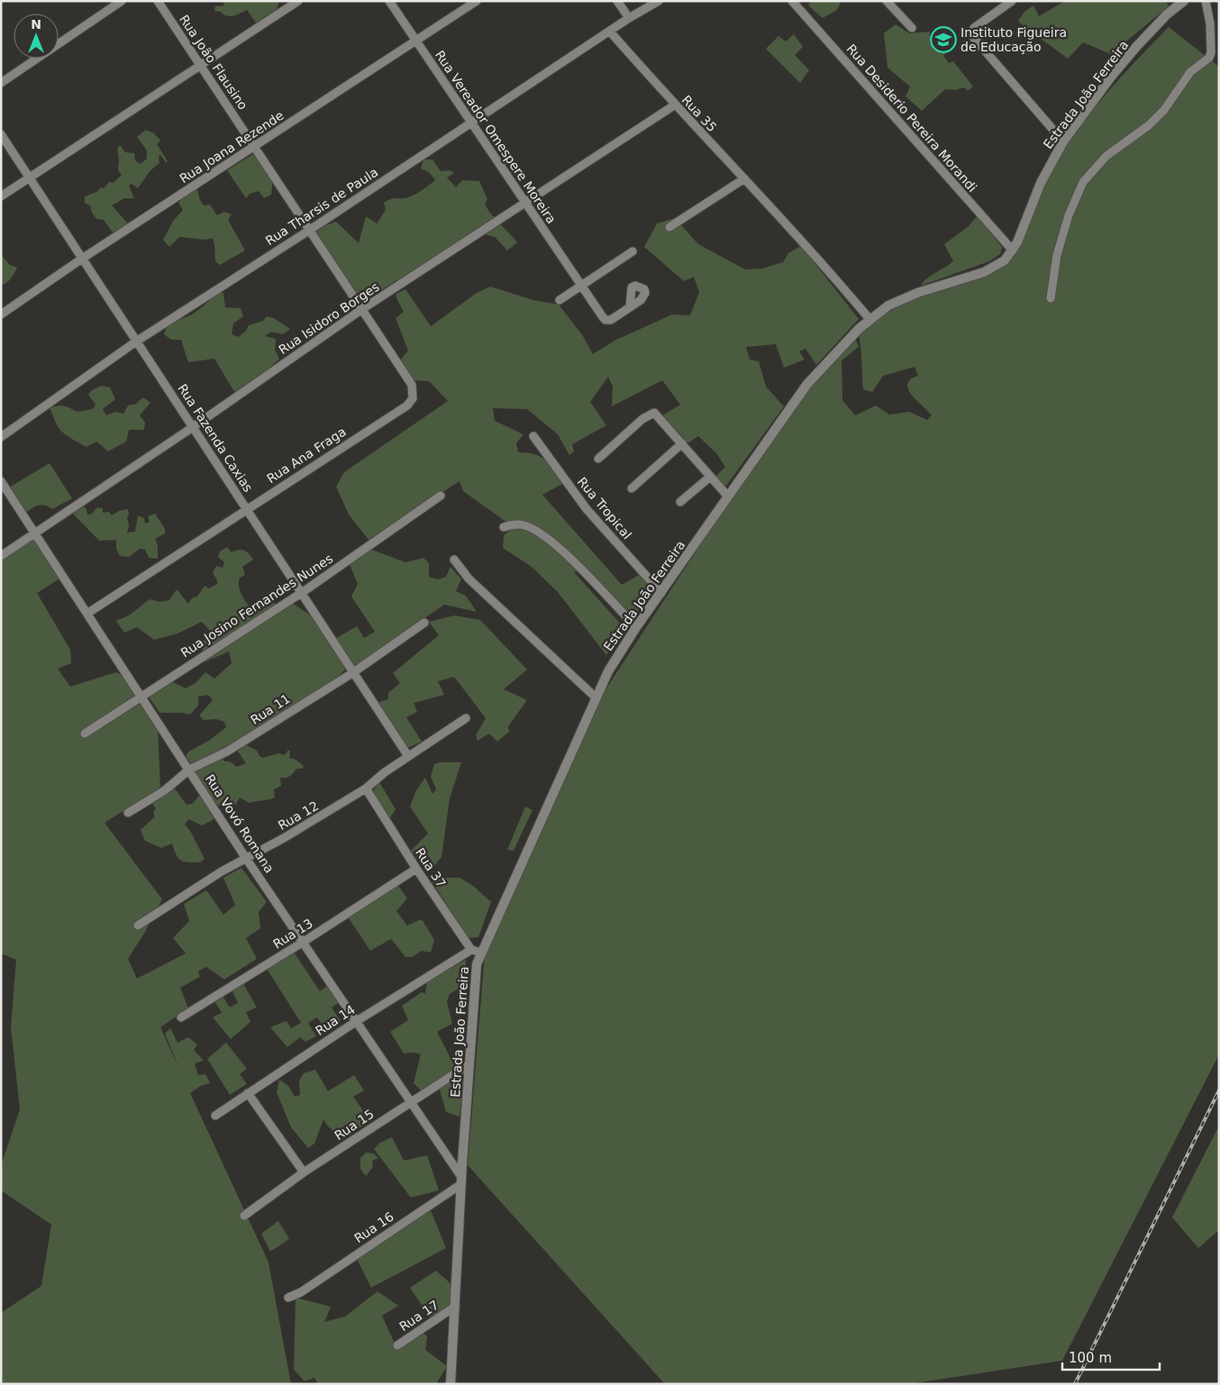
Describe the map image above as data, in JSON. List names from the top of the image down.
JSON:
{
  "streets": {
    "street": [
      "Rua João Flausino",
      "Estrada João Ferreira",
      "Rua 35",
      "Rua Desiderio Pereira Morandi",
      "Rua Vereador Omespere Moreira",
      "Rua Joana Rezende",
      "Rua Tharsis de Paula",
      "Rua Isidoro Borges",
      "Rua Fazenda Caxias",
      "Rua Ana Fraga",
      "Rua Tropical",
      "Rua Josino Fernandes Nunes",
      "Rua 11",
      "Rua 12",
      "Rua Vovó Romana",
      "Rua 37",
      "Rua 13",
      "Rua 14",
      "Rua 15",
      "Rua 16",
      "Rua 17"
    ]
  },
  "crossings": [
    ["Rua João Flausino", "Rua Joana Rezende"],
    ["Rua João Flausino", "Rua Tharsis de Paula"],
    ["Rua João Flausino", "Rua Isidoro Borges"],
    ["Rua João Flausino", "Rua Ana Fraga"],
    ["Estrada João Ferreira", "Rua 35"],
    ["Estrada João Ferreira", "Rua Desiderio Pereira Morandi"],
    ["Estrada João Ferreira", "Rua Tropical"],
    ["Estrada João Ferreira", "Rua Vovó Romana"],
    ["Estrada João Ferreira", "Rua 15"],
    ["Estrada João Ferreira", "Rua 16"],
    ["Estrada João Ferreira", "Rua 17"],
    ["Rua 35", "Rua Tharsis de Paula"],
    ["Rua 35", "Rua Isidoro Borges"],
    ["Rua Vereador Omespere Moreira", "Rua Joana Rezende"],
    ["Rua Vereador Omespere Moreira", "Rua Tharsis de Paula"],
    ["Rua Vereador Omespere Moreira", "Rua Isidoro Borges"],
    ["Rua Joana Rezende", "Rua Fazenda Caxias"],
    ["Rua Tharsis de Paula", "Rua Fazenda Caxias"],
    ["Rua Isidoro Borges", "Rua Fazenda Caxias"],
    ["Rua Isidoro Borges", "Rua Vovó Romana"],
    ["Rua Fazenda Caxias", "Rua Ana Fraga"],
    ["Rua Fazenda Caxias", "Rua Josino Fernandes Nunes"],
    ["Rua Fazenda Caxias", "Rua 11"],
    ["Rua Fazenda Caxias", "Rua 12"],
    ["Rua Ana Fraga", "Rua Vovó Romana"],
    ["Rua Josino Fernandes Nunes", "Rua Vovó Romana"],
    ["Rua 11", "Rua Vovó Romana"],
    ["Rua 12", "Rua Vovó Romana"],
    ["Rua 12", "Rua 37"],
    ["Rua Vovó Romana", "Rua 13"],
    ["Rua Vovó Romana", "Rua 14"],
    ["Rua Vovó Romana", "Rua 15"],
    ["Rua Vovó Romana", "Rua 16"],
    ["Rua 37", "Rua 13"],
    ["Rua 37", "Rua 14"]
  ],
  "places": {
    "school or university": ["Instituto Figueira de Educação"]
  },
  "scale_bar": "100 m",
  "north": "top"
}
